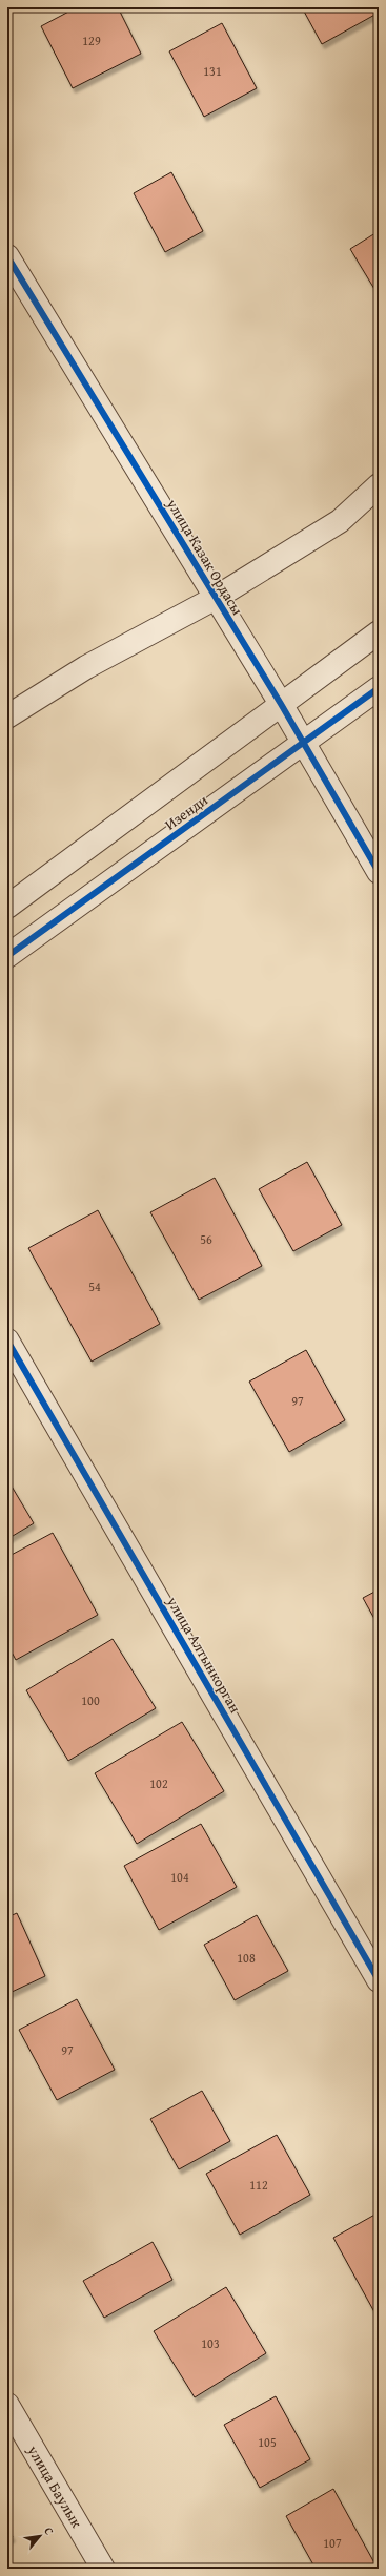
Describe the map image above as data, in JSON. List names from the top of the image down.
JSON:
{
  "streets": {
    "street": [
      "улица Казак Ордасы",
      "Изенди",
      "улица Алтынкорган",
      "улица Баулык"
    ]
  },
  "crossings": [
    ["улица Казак Ордасы", "Изенди"]
  ],
  "house_numbers": [
    "129",
    "131",
    "56",
    "54",
    "97",
    "100",
    "102",
    "104",
    "108",
    "97",
    "112",
    "103",
    "105",
    "107"
  ],
  "north": "top right"
}
